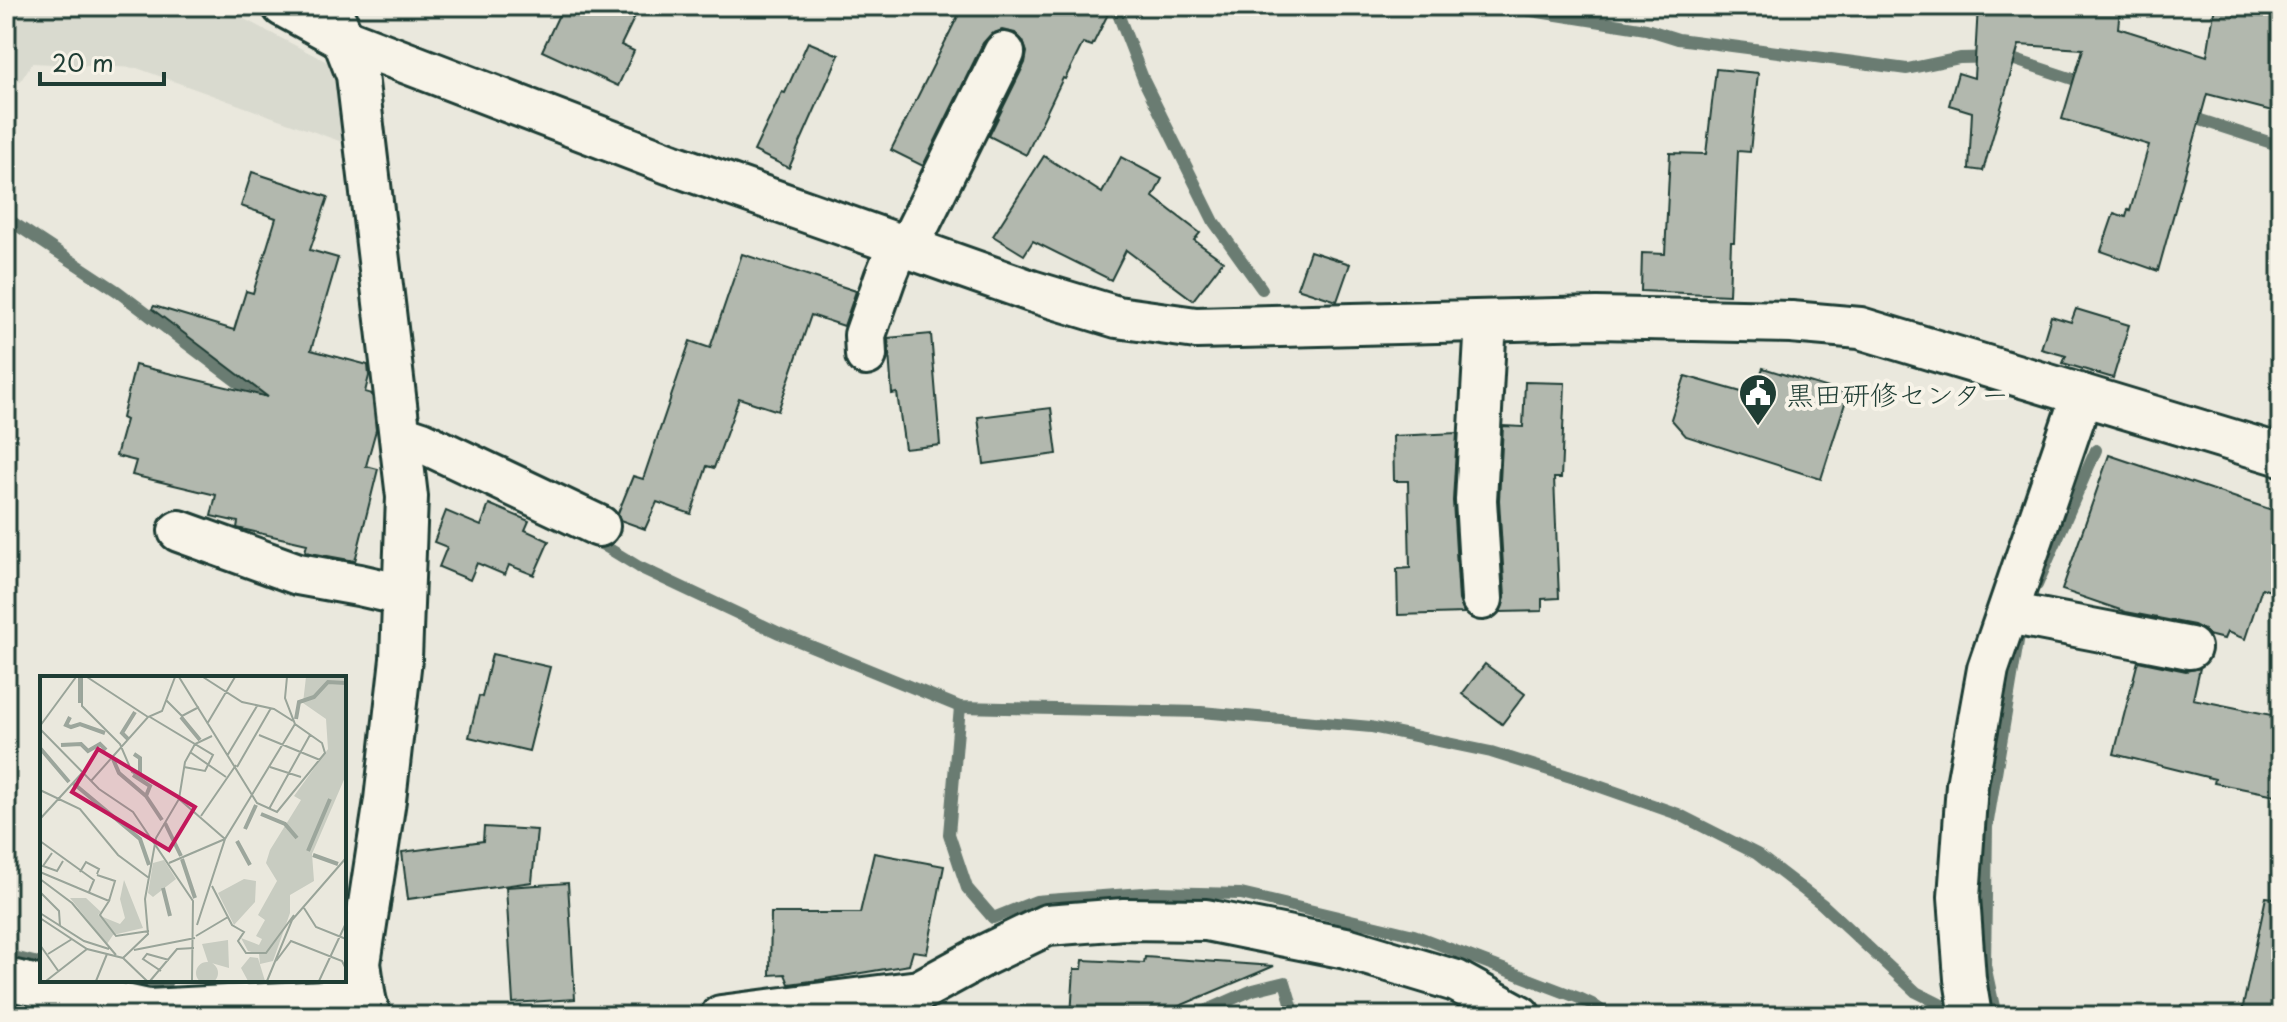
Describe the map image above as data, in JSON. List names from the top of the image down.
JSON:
{
  "places": {
    "public building": ["黒田研修センター"]
  },
  "scale_bar": "20 m"
}
